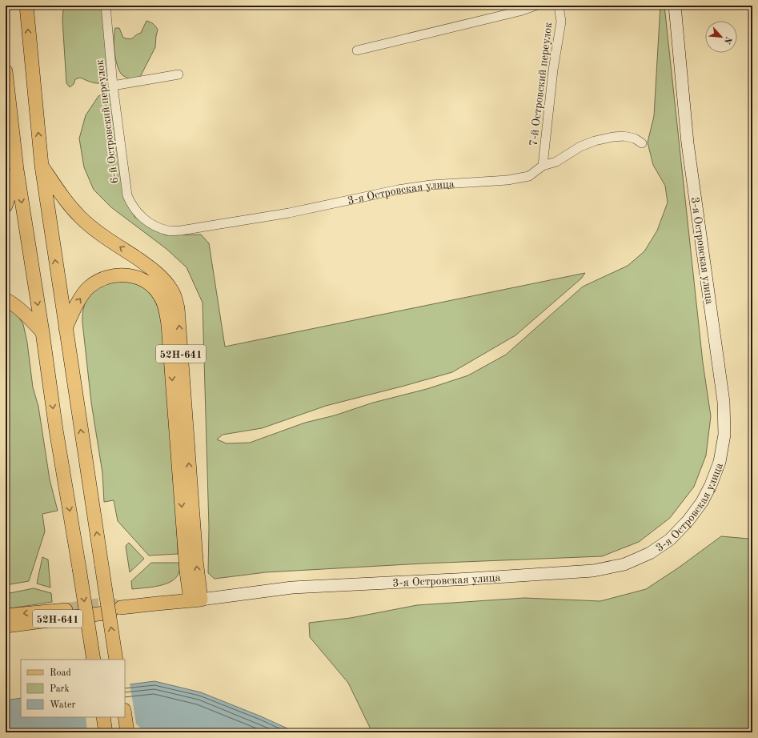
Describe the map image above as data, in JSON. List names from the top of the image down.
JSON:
{
  "streets": {
    "main road": ["3-я Островская улица", "52Н-641"],
    "street": ["7-й Островский переулок", "6-й Островский переулок"]
  },
  "crossings": [
    ["7-й Островский переулок", "3-я Островская улица"],
    ["6-й Островский переулок", "3-я Островская улица"],
    ["3-я Островская улица", "52Н-641"]
  ],
  "legend": ["Road", "Park", "Water"],
  "north": "bottom right"
}
